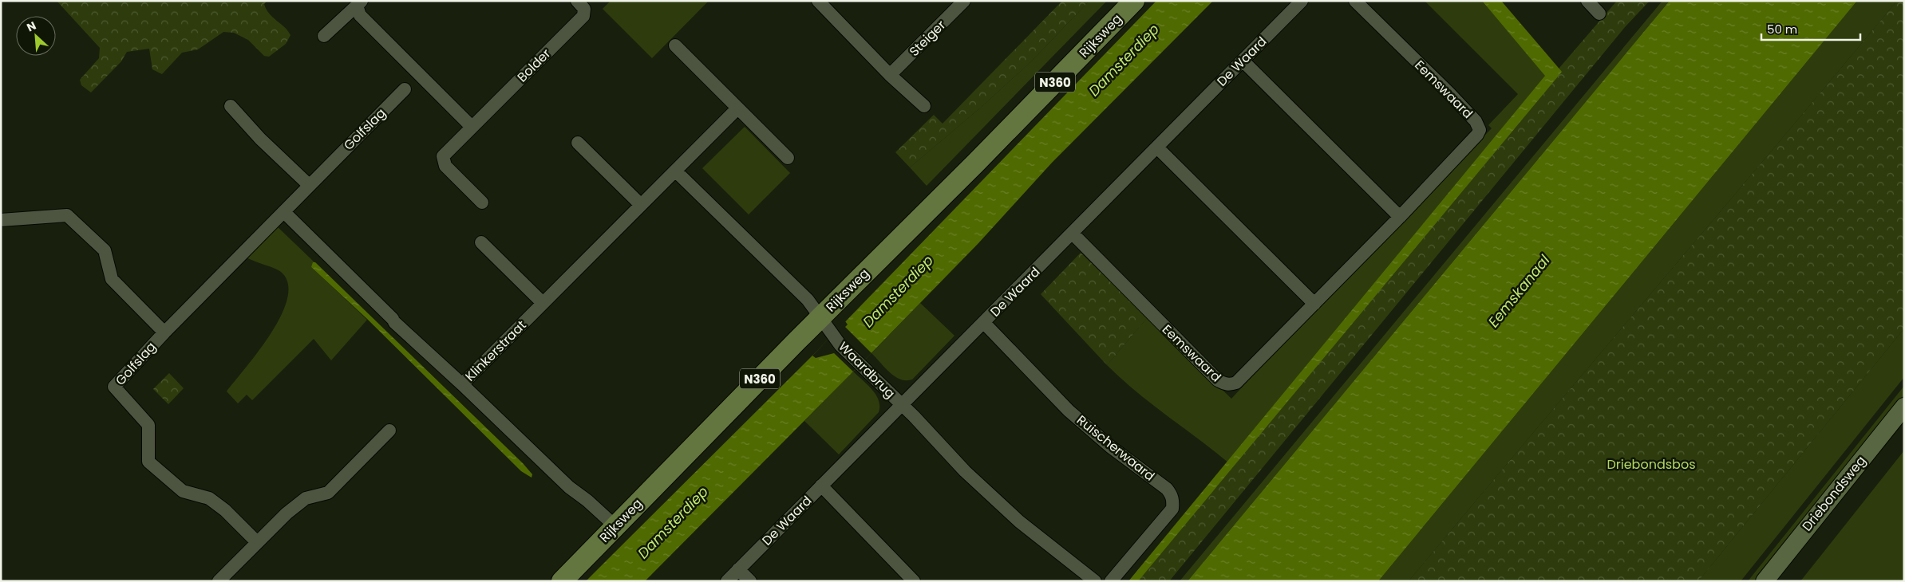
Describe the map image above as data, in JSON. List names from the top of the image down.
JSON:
{
  "streets": {
    "main road": ["Rijksweg", "N360"],
    "street": [
      "Steiger",
      "De Waard",
      "Bolder",
      "Eemswaard",
      "Golfslag",
      "Klinkerstraat",
      "Waardbrug",
      "Ruischerwaard",
      "Driebondsweg"
    ]
  },
  "crossings": [
    ["Rijksweg", "Waardbrug"],
    ["De Waard", "Eemswaard"],
    ["De Waard", "Waardbrug"],
    ["De Waard", "Ruischerwaard"],
    ["Golfslag", "Klinkerstraat"],
    ["Klinkerstraat", "Waardbrug"]
  ],
  "water": ["Damsterdiep", "Eemskanaal"],
  "parks": ["Driebondsbos"],
  "scale_bar": "50 m",
  "north": "top left"
}
